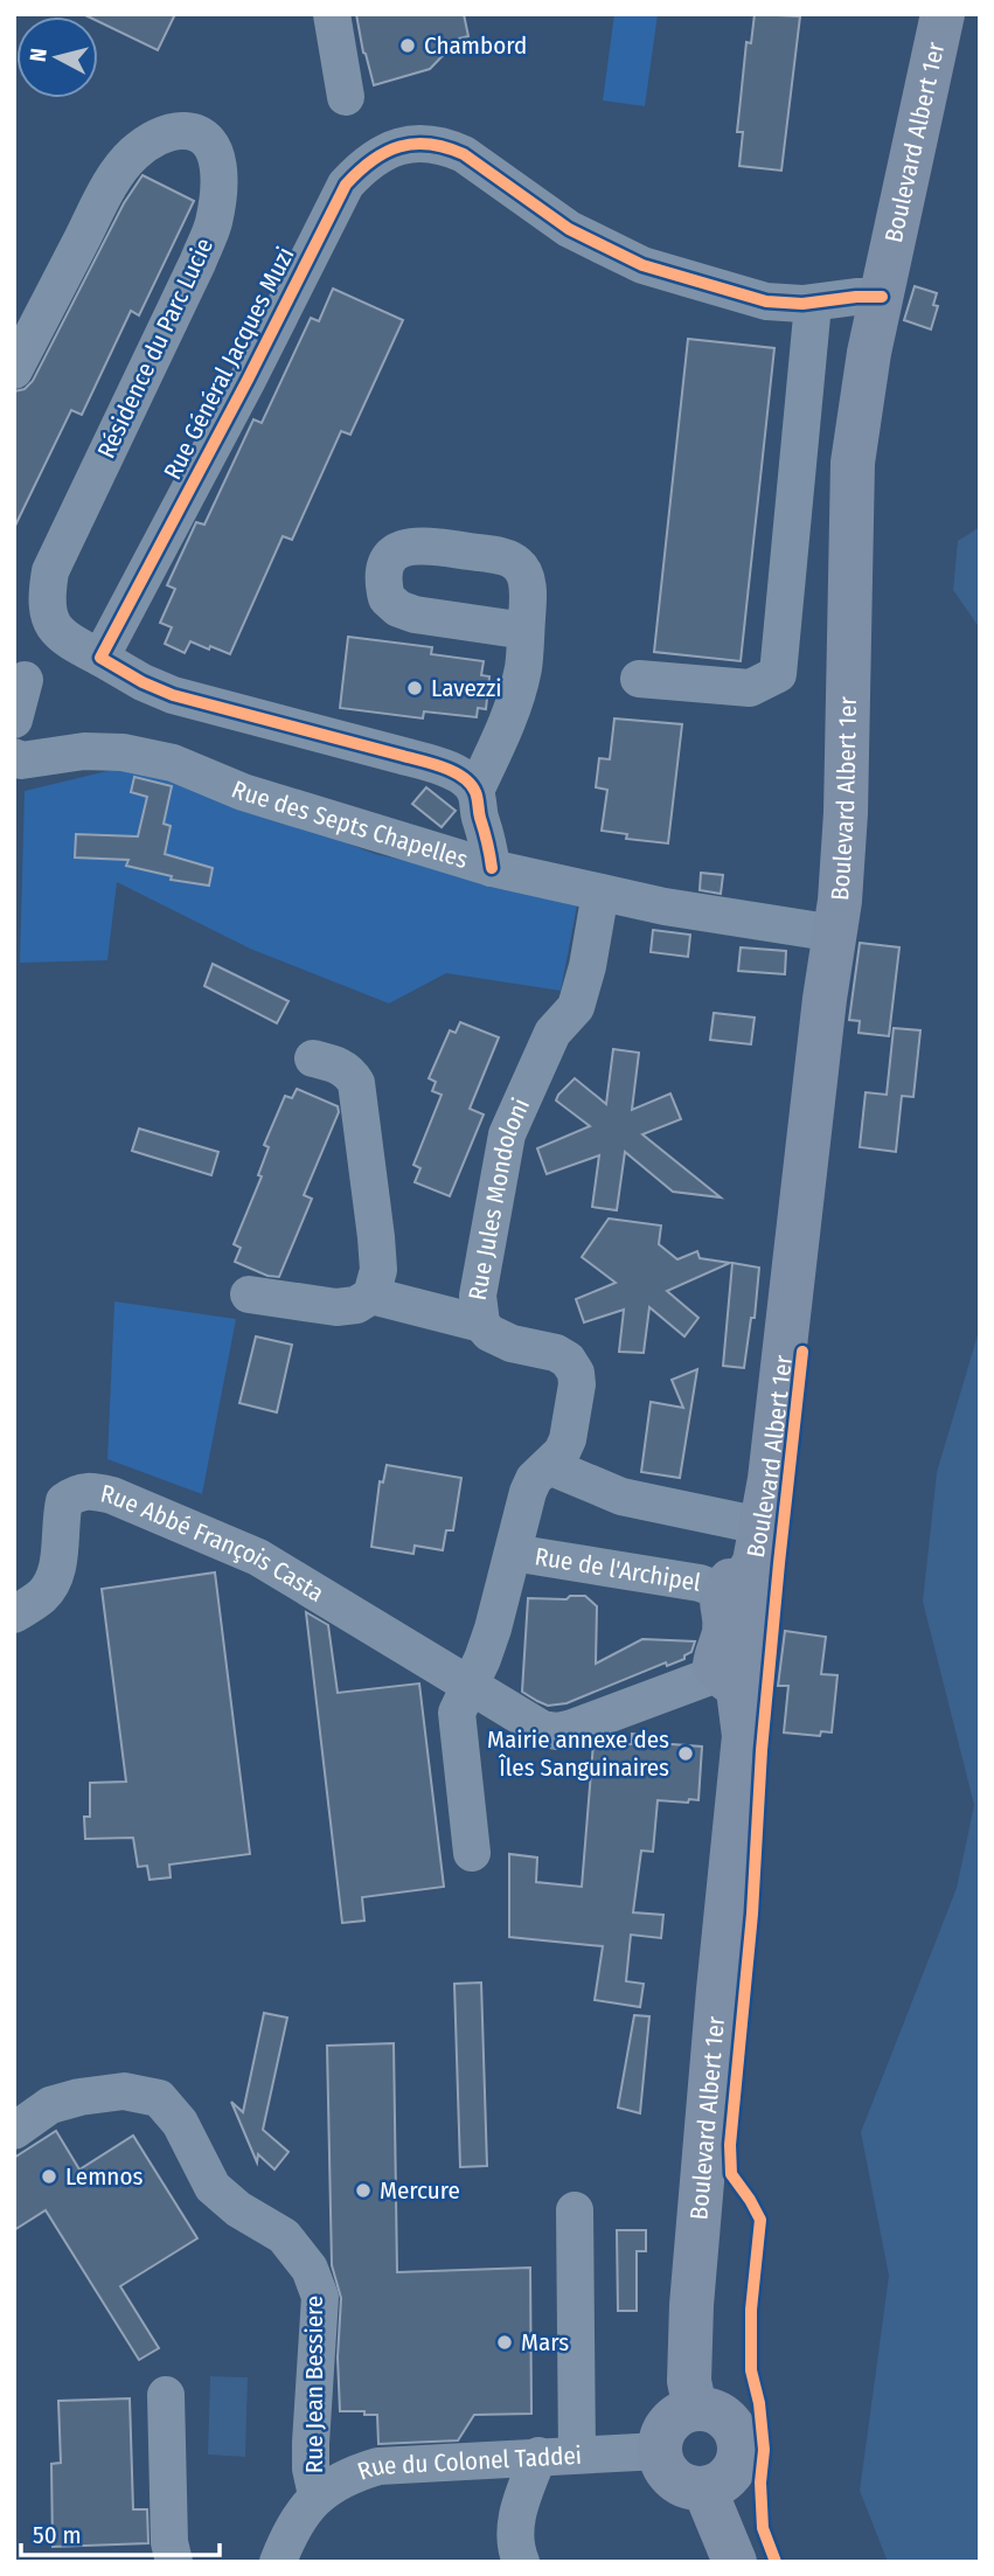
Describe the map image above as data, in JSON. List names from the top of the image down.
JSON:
{
  "streets": {
    "main road": ["Boulevard Albert 1er"],
    "street": [
      "Résidence du Parc Lucie",
      "Rue Général Jacques Muzi",
      "Rue des Septs Chapelles",
      "Rue Jules Mondoloni",
      "Rue Abbé François Casta",
      "Rue de l'Archipel",
      "Rue Jean Bessiere",
      "Rue du Colonel Taddei"
    ]
  },
  "crossings": [
    ["Boulevard Albert 1er", "Rue Général Jacques Muzi"],
    ["Boulevard Albert 1er", "Rue des Septs Chapelles"],
    ["Boulevard Albert 1er", "Rue de l'Archipel"],
    ["Boulevard Albert 1er", "Rue du Colonel Taddei"],
    ["Résidence du Parc Lucie", "Rue Général Jacques Muzi"],
    ["Rue des Septs Chapelles", "Rue Jules Mondoloni"],
    ["Rue Jules Mondoloni", "Rue Abbé François Casta"],
    ["Rue Jules Mondoloni", "Rue de l'Archipel"],
    ["Rue Jean Bessiere", "Rue du Colonel Taddei"]
  ],
  "places": [
    "Chambord",
    "Lavezzi",
    "Mairie annexe des Îles Sanguinaires",
    "Lemnos",
    "Mercure",
    "Mars"
  ],
  "scale_bar": "50 m",
  "north": "left"
}
